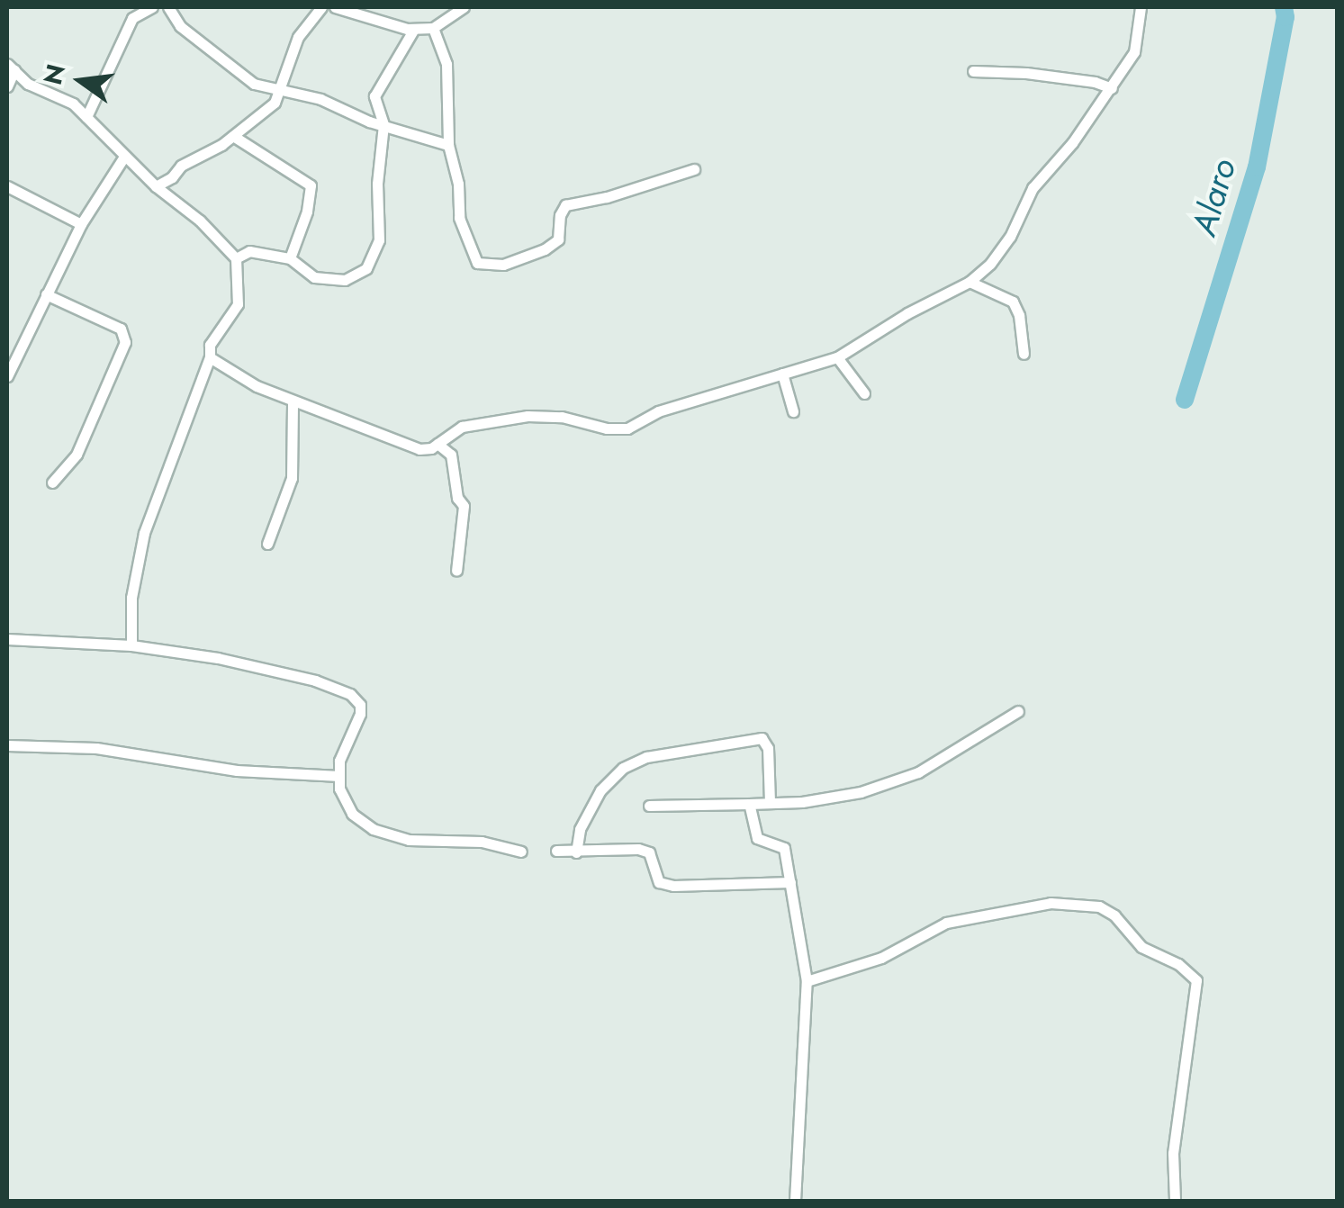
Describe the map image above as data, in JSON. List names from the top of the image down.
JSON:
{
  "water": ["Alaro"],
  "north": "left"
}
